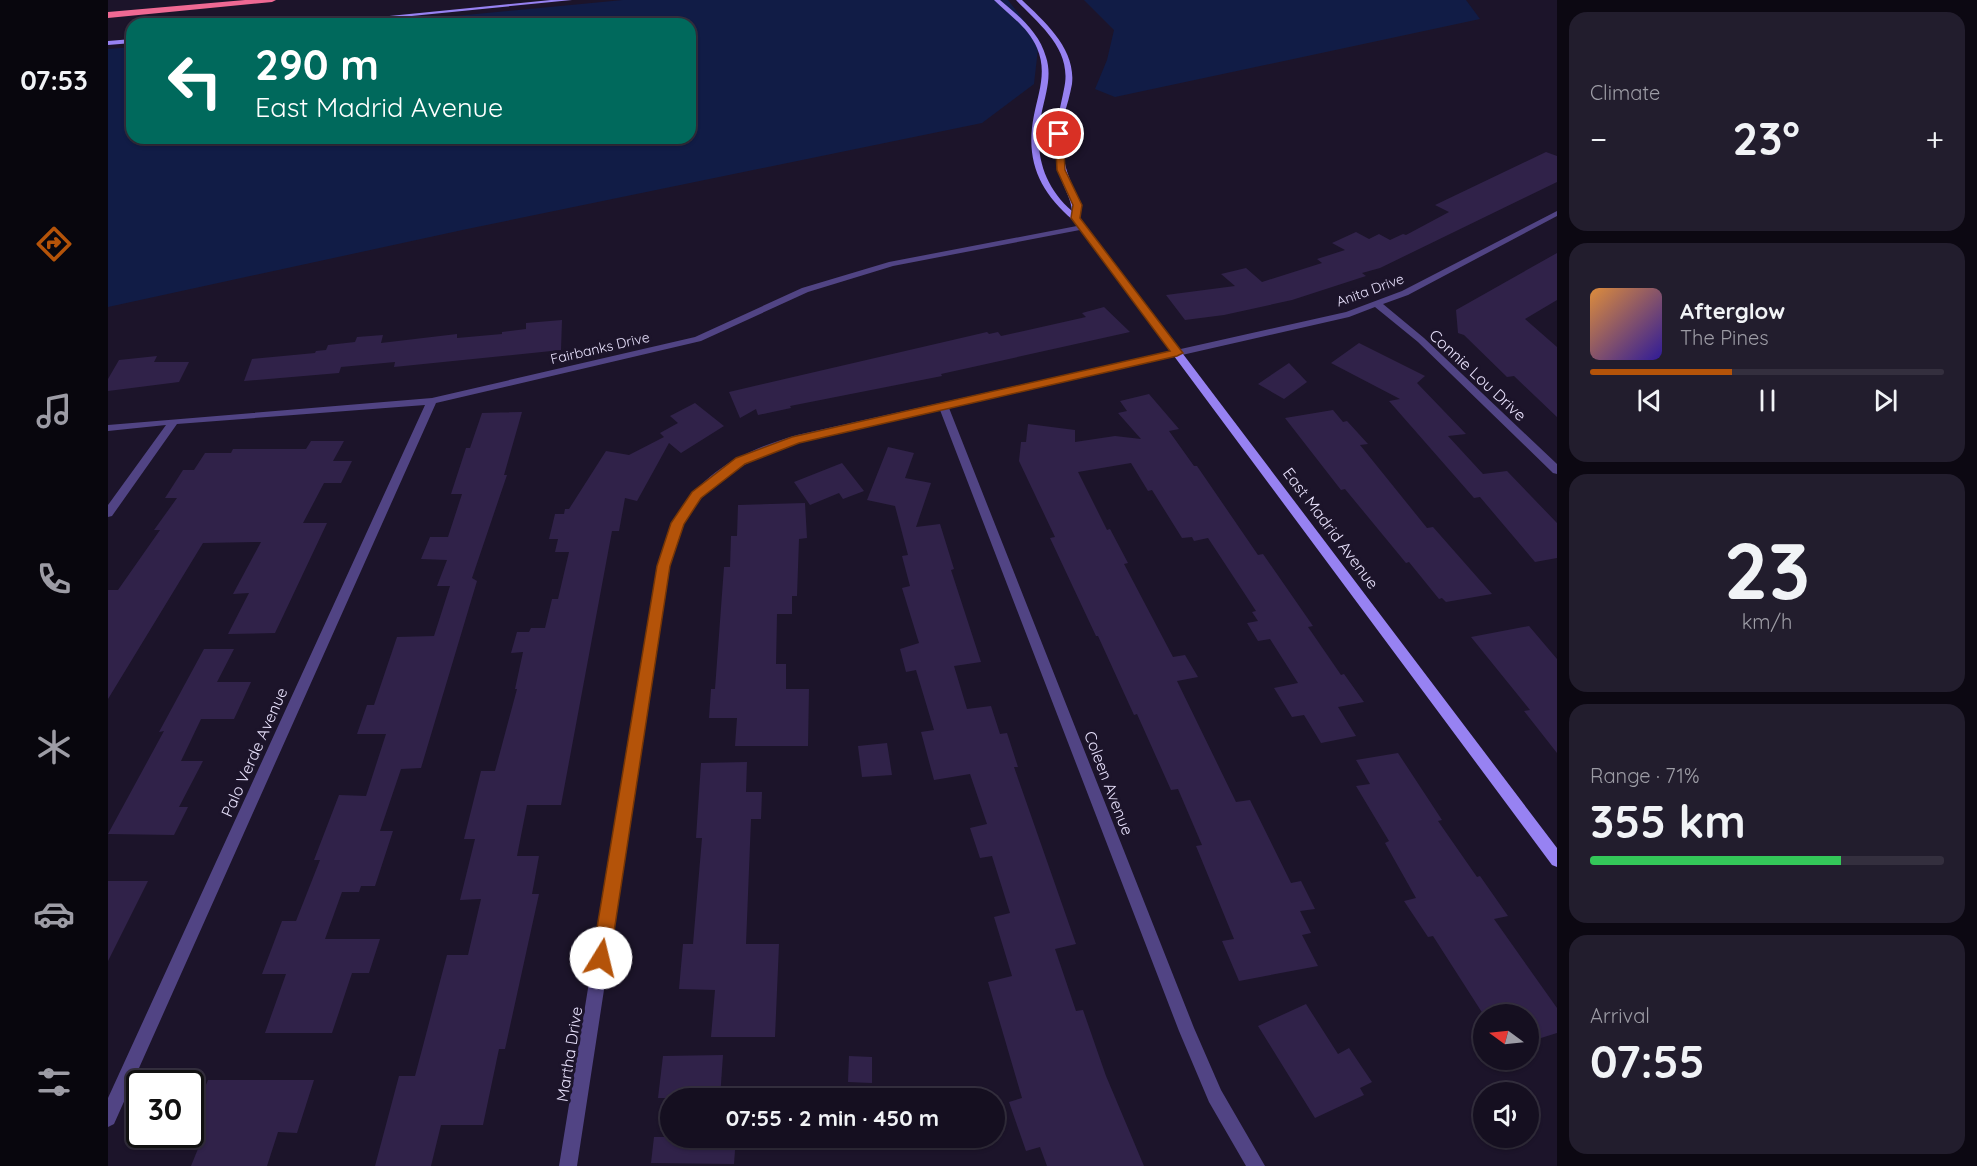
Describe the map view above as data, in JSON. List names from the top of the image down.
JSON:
{
  "streets": {
    "street": [
      "Anita Drive",
      "Fairbanks Drive",
      "Connie Lou Drive",
      "East Madrid Avenue",
      "Palo Verde Avenue",
      "Coleen Avenue",
      "Martha Drive"
    ]
  },
  "crossings": [
    ["Anita Drive", "Connie Lou Drive"],
    ["Anita Drive", "East Madrid Avenue"],
    ["Anita Drive", "Martha Drive"],
    ["Fairbanks Drive", "East Madrid Avenue"],
    ["Fairbanks Drive", "Palo Verde Avenue"],
    ["East Madrid Avenue", "Martha Drive"],
    ["Coleen Avenue", "Martha Drive"]
  ],
  "north": "left",
  "page": {
    "tabs": "07:53",
    "tile": [
      "Climate",
      ["23", "km/h"],
      ["Range · 71%", "355 km"],
      ["Arrival", "07:55"]
    ],
    "turn": ["290 m", "East Madrid Avenue"],
    "heat": ["−", "23°", "+"],
    "song": ["Afterglow", "The Pines"],
    "limit": "30",
    "trip": "07:55 · 2 min · 450 m"
  }
}
